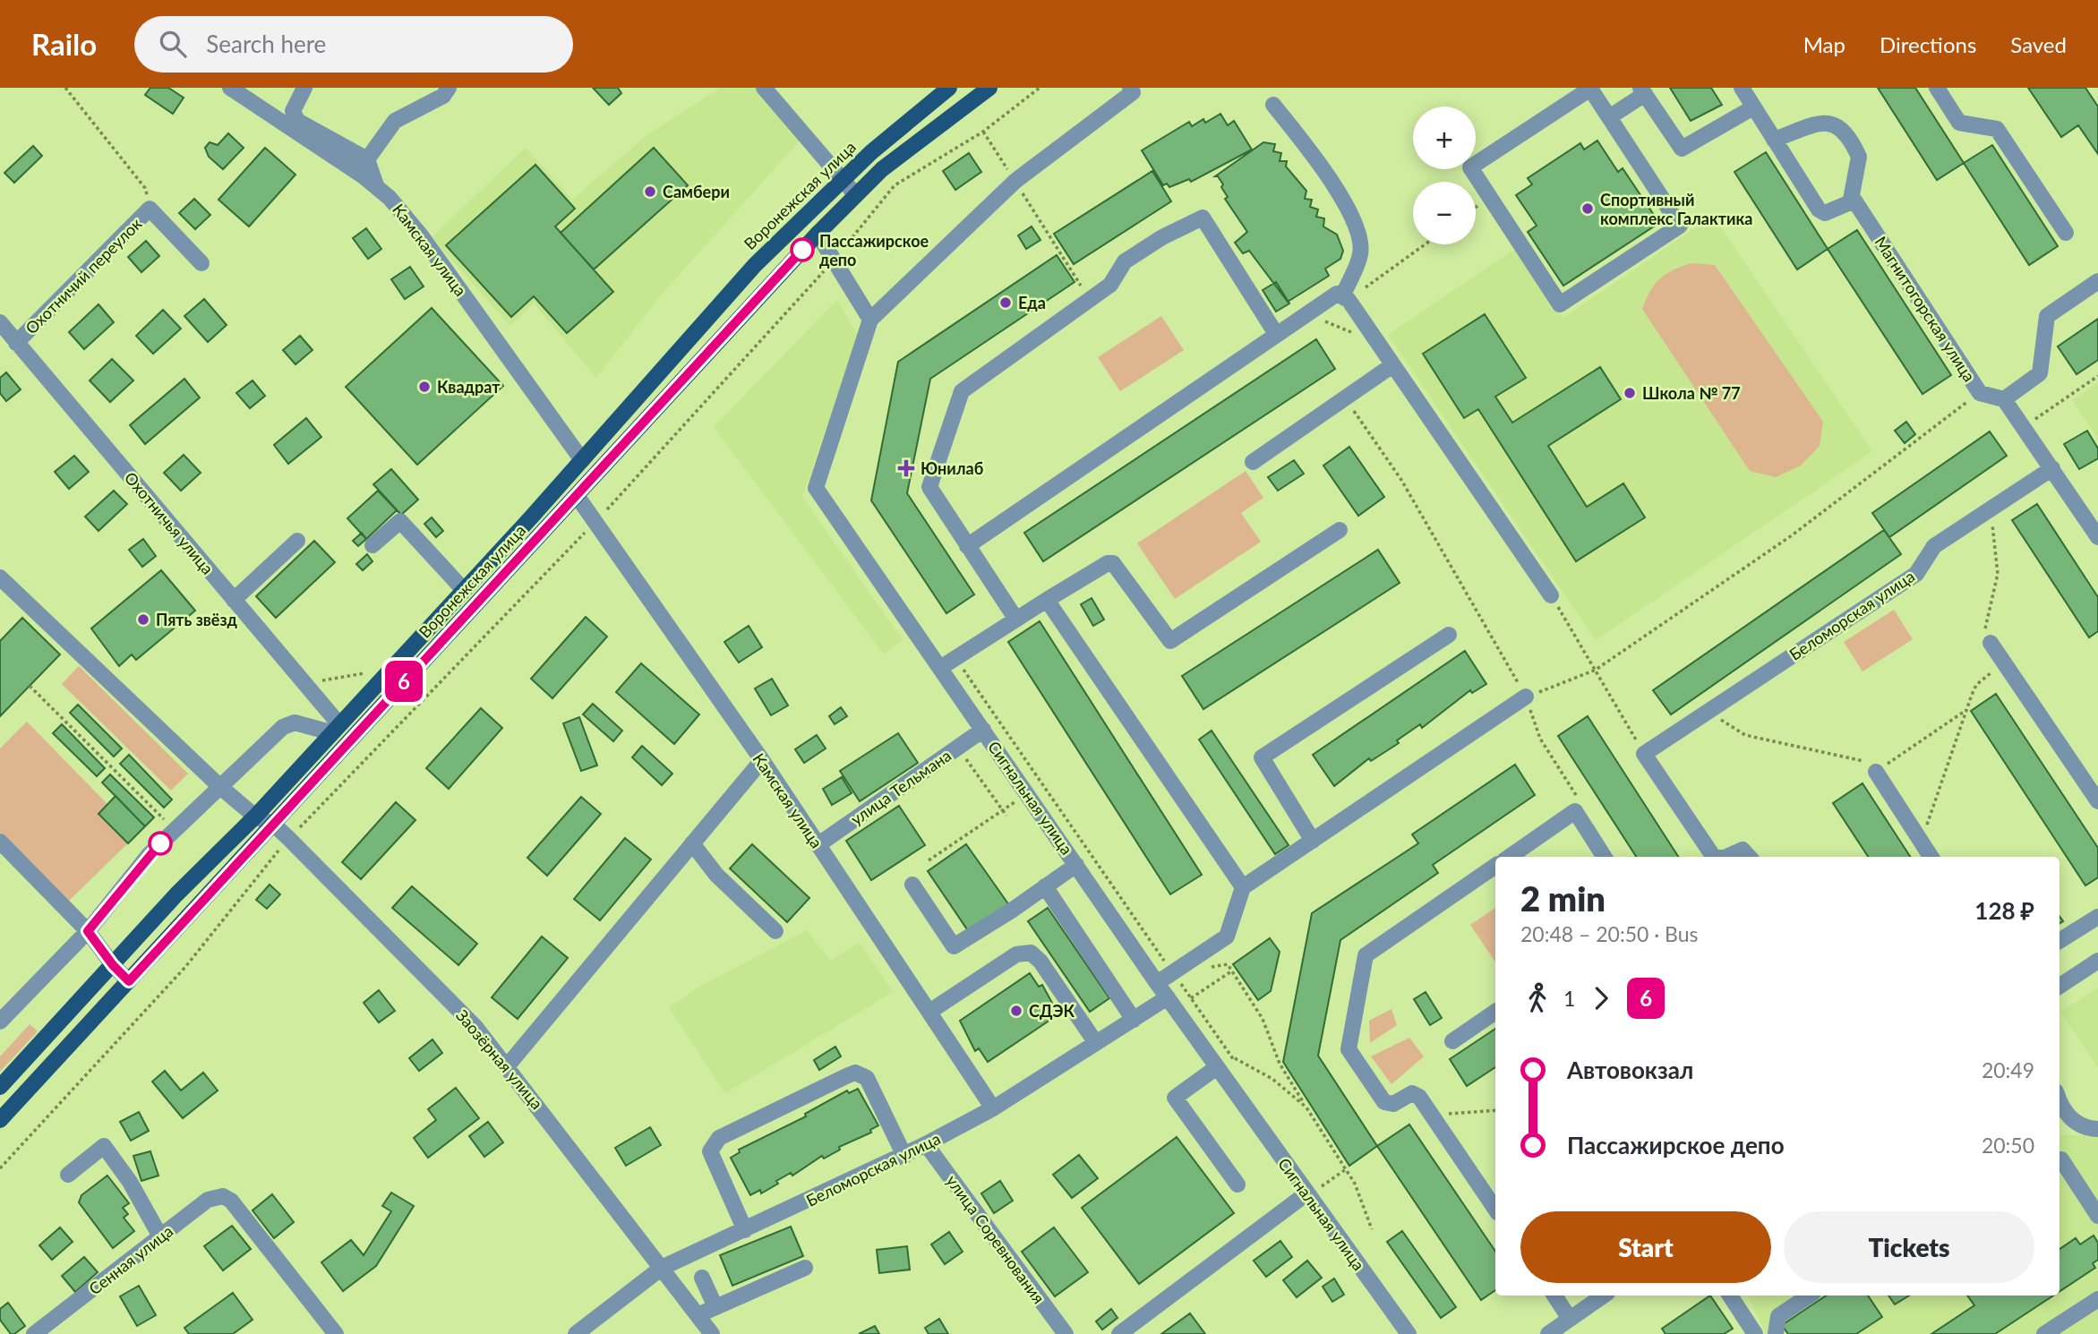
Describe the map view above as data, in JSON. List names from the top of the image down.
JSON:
{
  "streets": {
    "main road": ["Воронежская улица"],
    "street": [
      "Камская улица",
      "Охотничий переулок",
      "Магнитогорская улица",
      "Охотничья улица",
      "Беломорская улица",
      "улица Тельмана",
      "Сигнальная улица",
      "Заозёрная улица",
      "улица Соревнования",
      "Сенная улица"
    ]
  },
  "crossings": [
    ["Воронежская улица", "Камская улица"],
    ["Воронежская улица", "Охотничья улица"],
    ["Воронежская улица", "Заозёрная улица"],
    ["Камская улица", "Беломорская улица"],
    ["Камская улица", "улица Тельмана"],
    ["Охотничий переулок", "Охотничья улица"],
    ["Беломорская улица", "Сигнальная улица"],
    ["Беломорская улица", "Заозёрная улица"],
    ["Беломорская улица", "улица Соревнования"],
    ["улица Тельмана", "Сигнальная улица"]
  ],
  "places": {
    "other": [
      "Самбери",
      "Спортивный комплекс Галактика",
      "Пассажирское депо",
      "Еда",
      "Квадрат",
      "Школа № 77",
      "Пять звёзд",
      "СДЭК"
    ],
    "health": ["Юнилаб"]
  },
  "lines": ["bus line 6"],
  "page": {
    "header": "Railo",
    "search": "Search here",
    "nav": ["Map", "Directions", "Saved"],
    "on_map": "6",
    "map_buttons": ["+", "−"],
    "heading": ["2 min", "20:48 – 20:50 · Bus", "128 ₽"],
    "legs": ["1", "6"],
    "list": [
      {
        "name": "Автовокзал",
        "value": "20:49"
      },
      {
        "name": "Пассажирское депо",
        "value": "20:50"
      }
    ],
    "buttons": ["Start", "Tickets"]
  }
}
